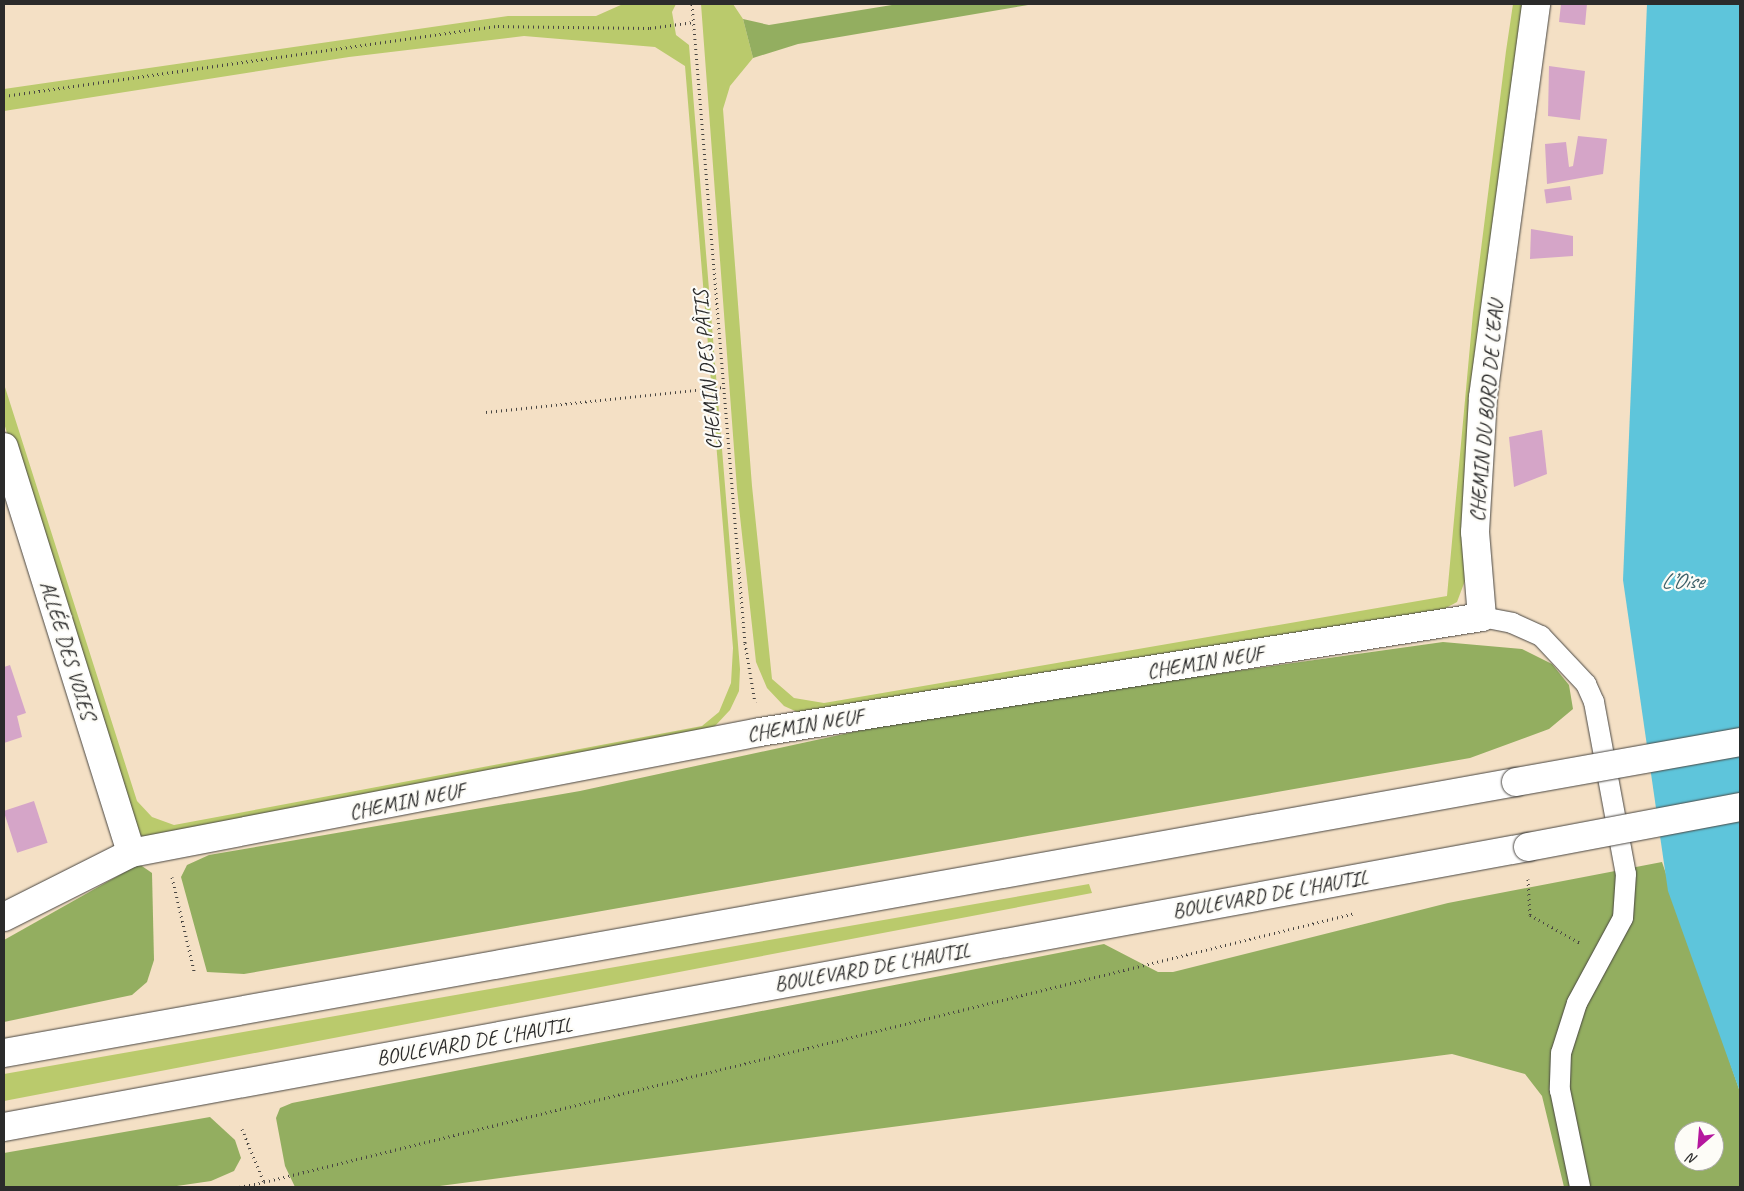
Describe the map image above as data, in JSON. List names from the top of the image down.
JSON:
{
  "streets": {
    "main road": [
      "CHEMIN DU BORD DE L'EAU",
      "ALLÉE DES VOIES",
      "CHEMIN NEUF",
      "BOULEVARD DE L'HAUTIL"
    ],
    "path": ["CHEMIN DES PÂTIS"]
  },
  "crossings": [
    ["CHEMIN DES PÂTIS", "CHEMIN NEUF"],
    ["CHEMIN DU BORD DE L'EAU", "CHEMIN NEUF"],
    ["ALLÉE DES VOIES", "CHEMIN NEUF"]
  ],
  "water": ["L’Oise"],
  "north": "bottom left"
}
